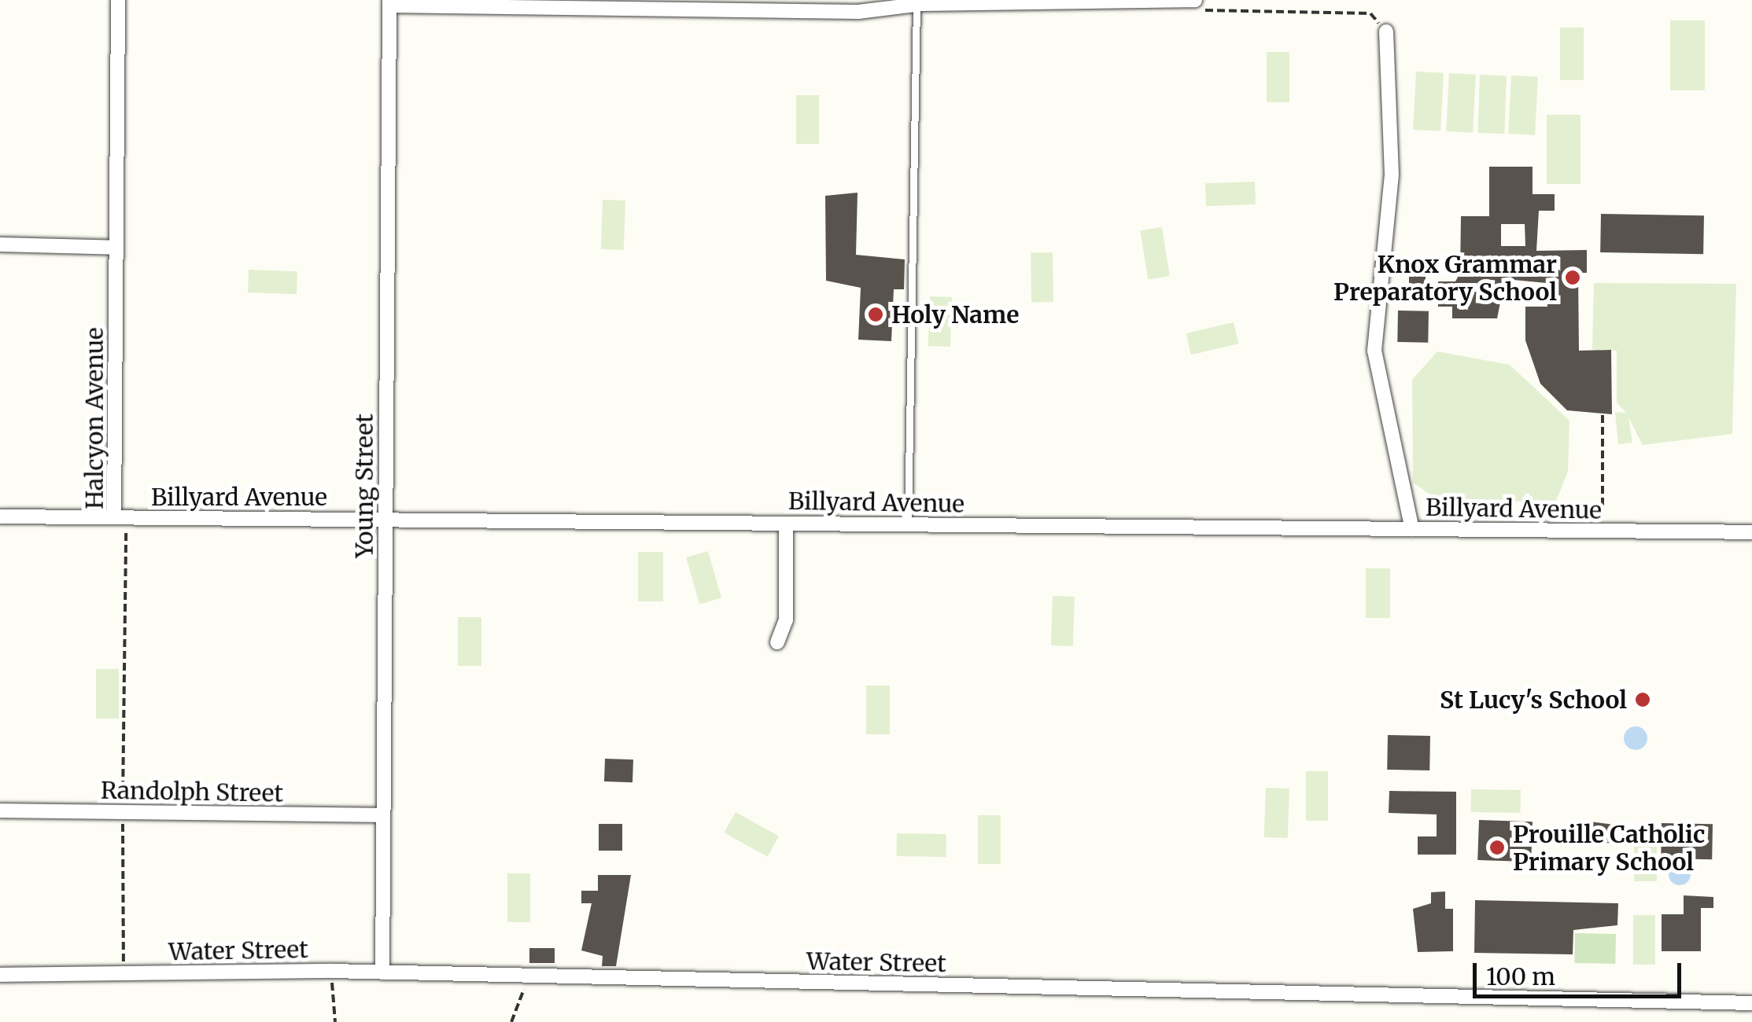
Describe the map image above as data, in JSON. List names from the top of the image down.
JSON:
{
  "streets": {
    "street": [
      "Halcyon Avenue",
      "Young Street",
      "Billyard Avenue",
      "Randolph Street",
      "Water Street"
    ]
  },
  "crossings": [
    ["Halcyon Avenue", "Billyard Avenue"],
    ["Halcyon Avenue", "Randolph Street"],
    ["Halcyon Avenue", "Water Street"],
    ["Young Street", "Billyard Avenue"],
    ["Young Street", "Randolph Street"],
    ["Young Street", "Water Street"]
  ],
  "places": [
    "Knox Grammar Preparatory School",
    "Holy Name",
    "St Lucy's School",
    "Prouille Catholic Primary School"
  ],
  "scale_bar": "100 m"
}
